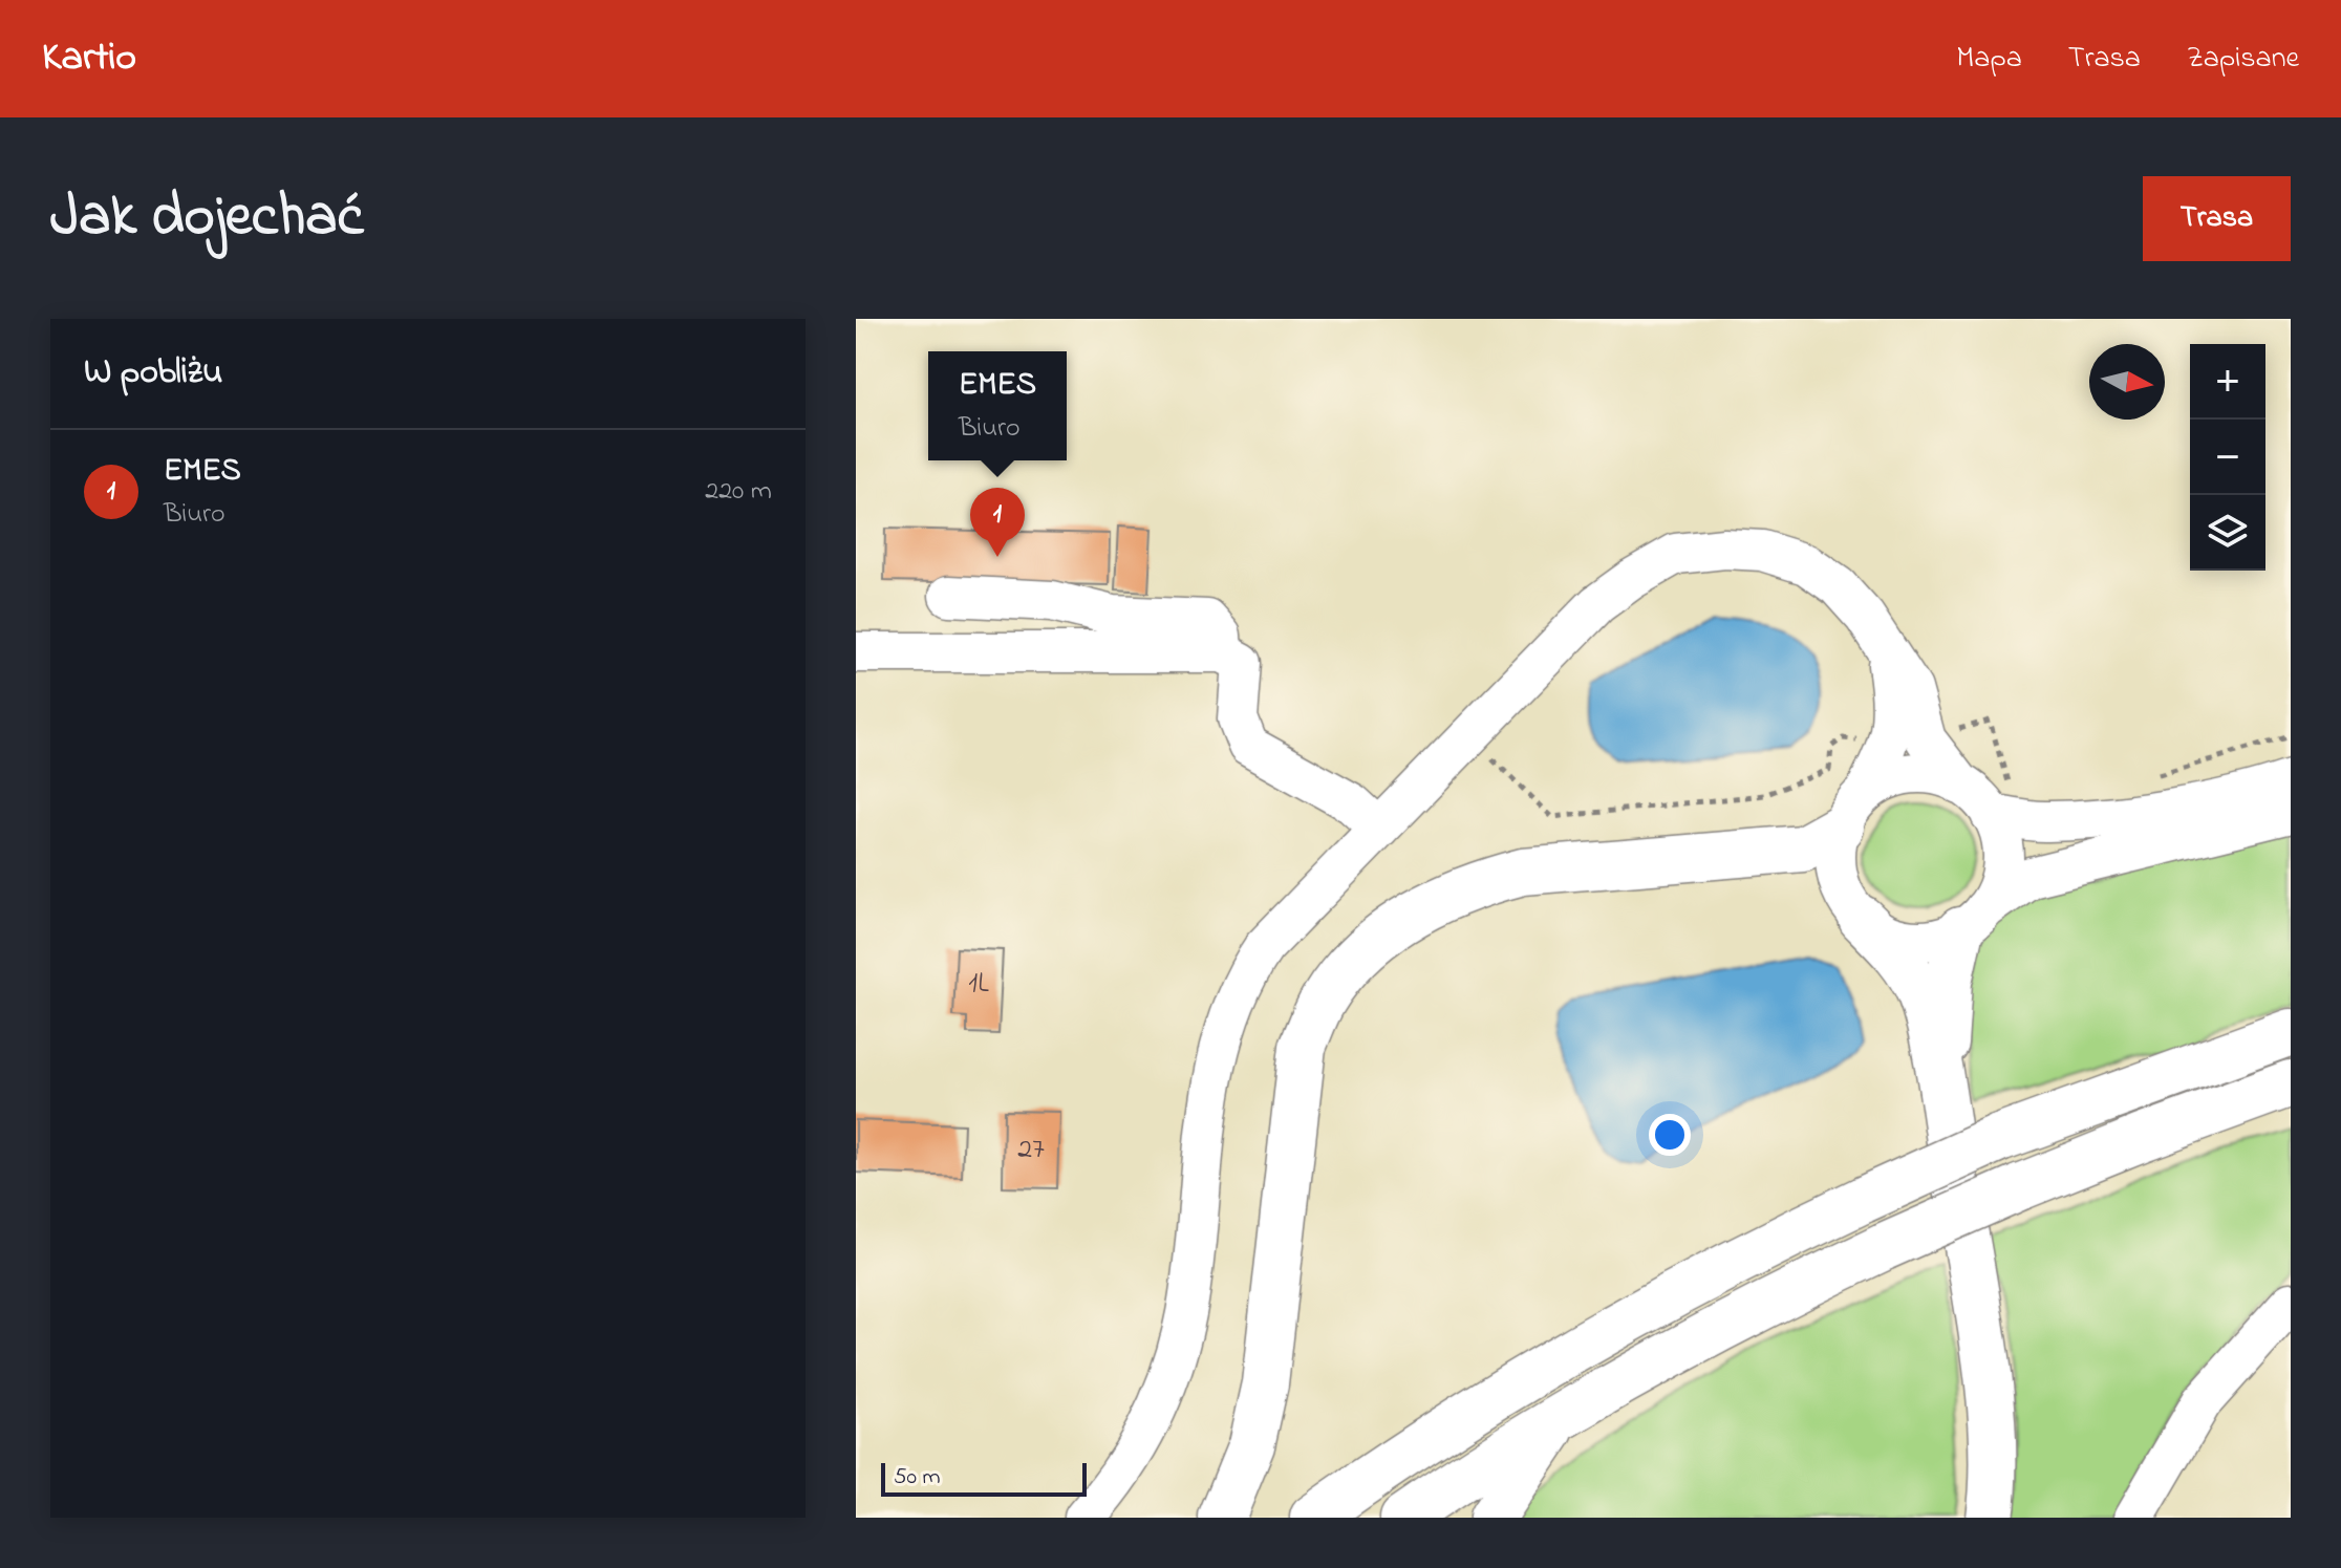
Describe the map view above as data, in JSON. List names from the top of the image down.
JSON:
{
  "house_numbers": ["1L", "27"],
  "scale_bar": "50 m",
  "north": "right",
  "page": {
    "header": "Kartio",
    "nav": ["Mapa", "Trasa", "Zapisane"],
    "title": "Jak dojechać",
    "buttons": "Trasa",
    "heading": "W pobliżu",
    "map_buttons": ["+", "−"],
    "popup": ["EMES", "Biuro"],
    "list": [
      {
        "mark": "1",
        "name": "EMES",
        "note": "Biuro",
        "value": "220 m"
      }
    ],
    "pins": "1",
    "scale": "50 m"
  }
}
